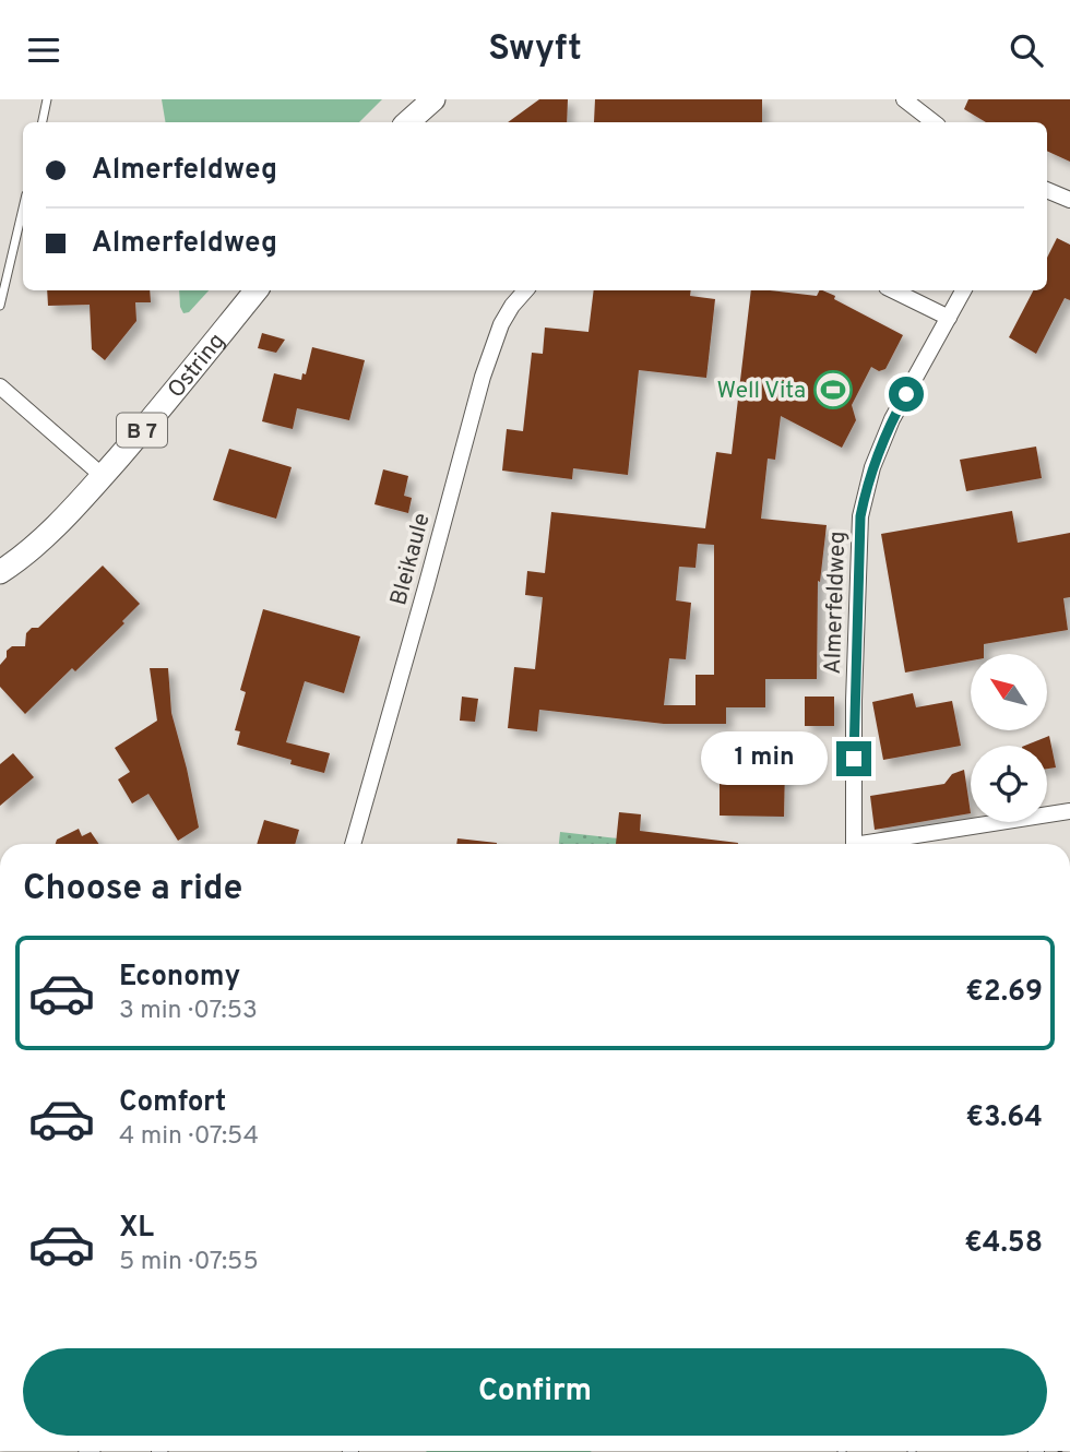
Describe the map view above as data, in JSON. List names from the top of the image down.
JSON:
{
  "streets": {
    "main road": ["Ostring", "B 7"],
    "street": ["Bleikaule", "Almerfeldweg"]
  },
  "places": {
    "sports": ["Well Vita"]
  },
  "north": "top left",
  "page": {
    "header": "Swyft",
    "banner": ["Almerfeldweg", "Almerfeldweg"],
    "bubble": "1 min",
    "heading": "Choose a ride",
    "list": [
      {
        "name": "Economy",
        "note": "3 min · 07:53",
        "value": "€2.69"
      },
      {
        "name": "Comfort",
        "note": "4 min · 07:54",
        "value": "€3.64"
      },
      {
        "name": "XL",
        "note": "5 min · 07:55",
        "value": "€4.58"
      }
    ],
    "buttons": "Confirm"
  }
}
